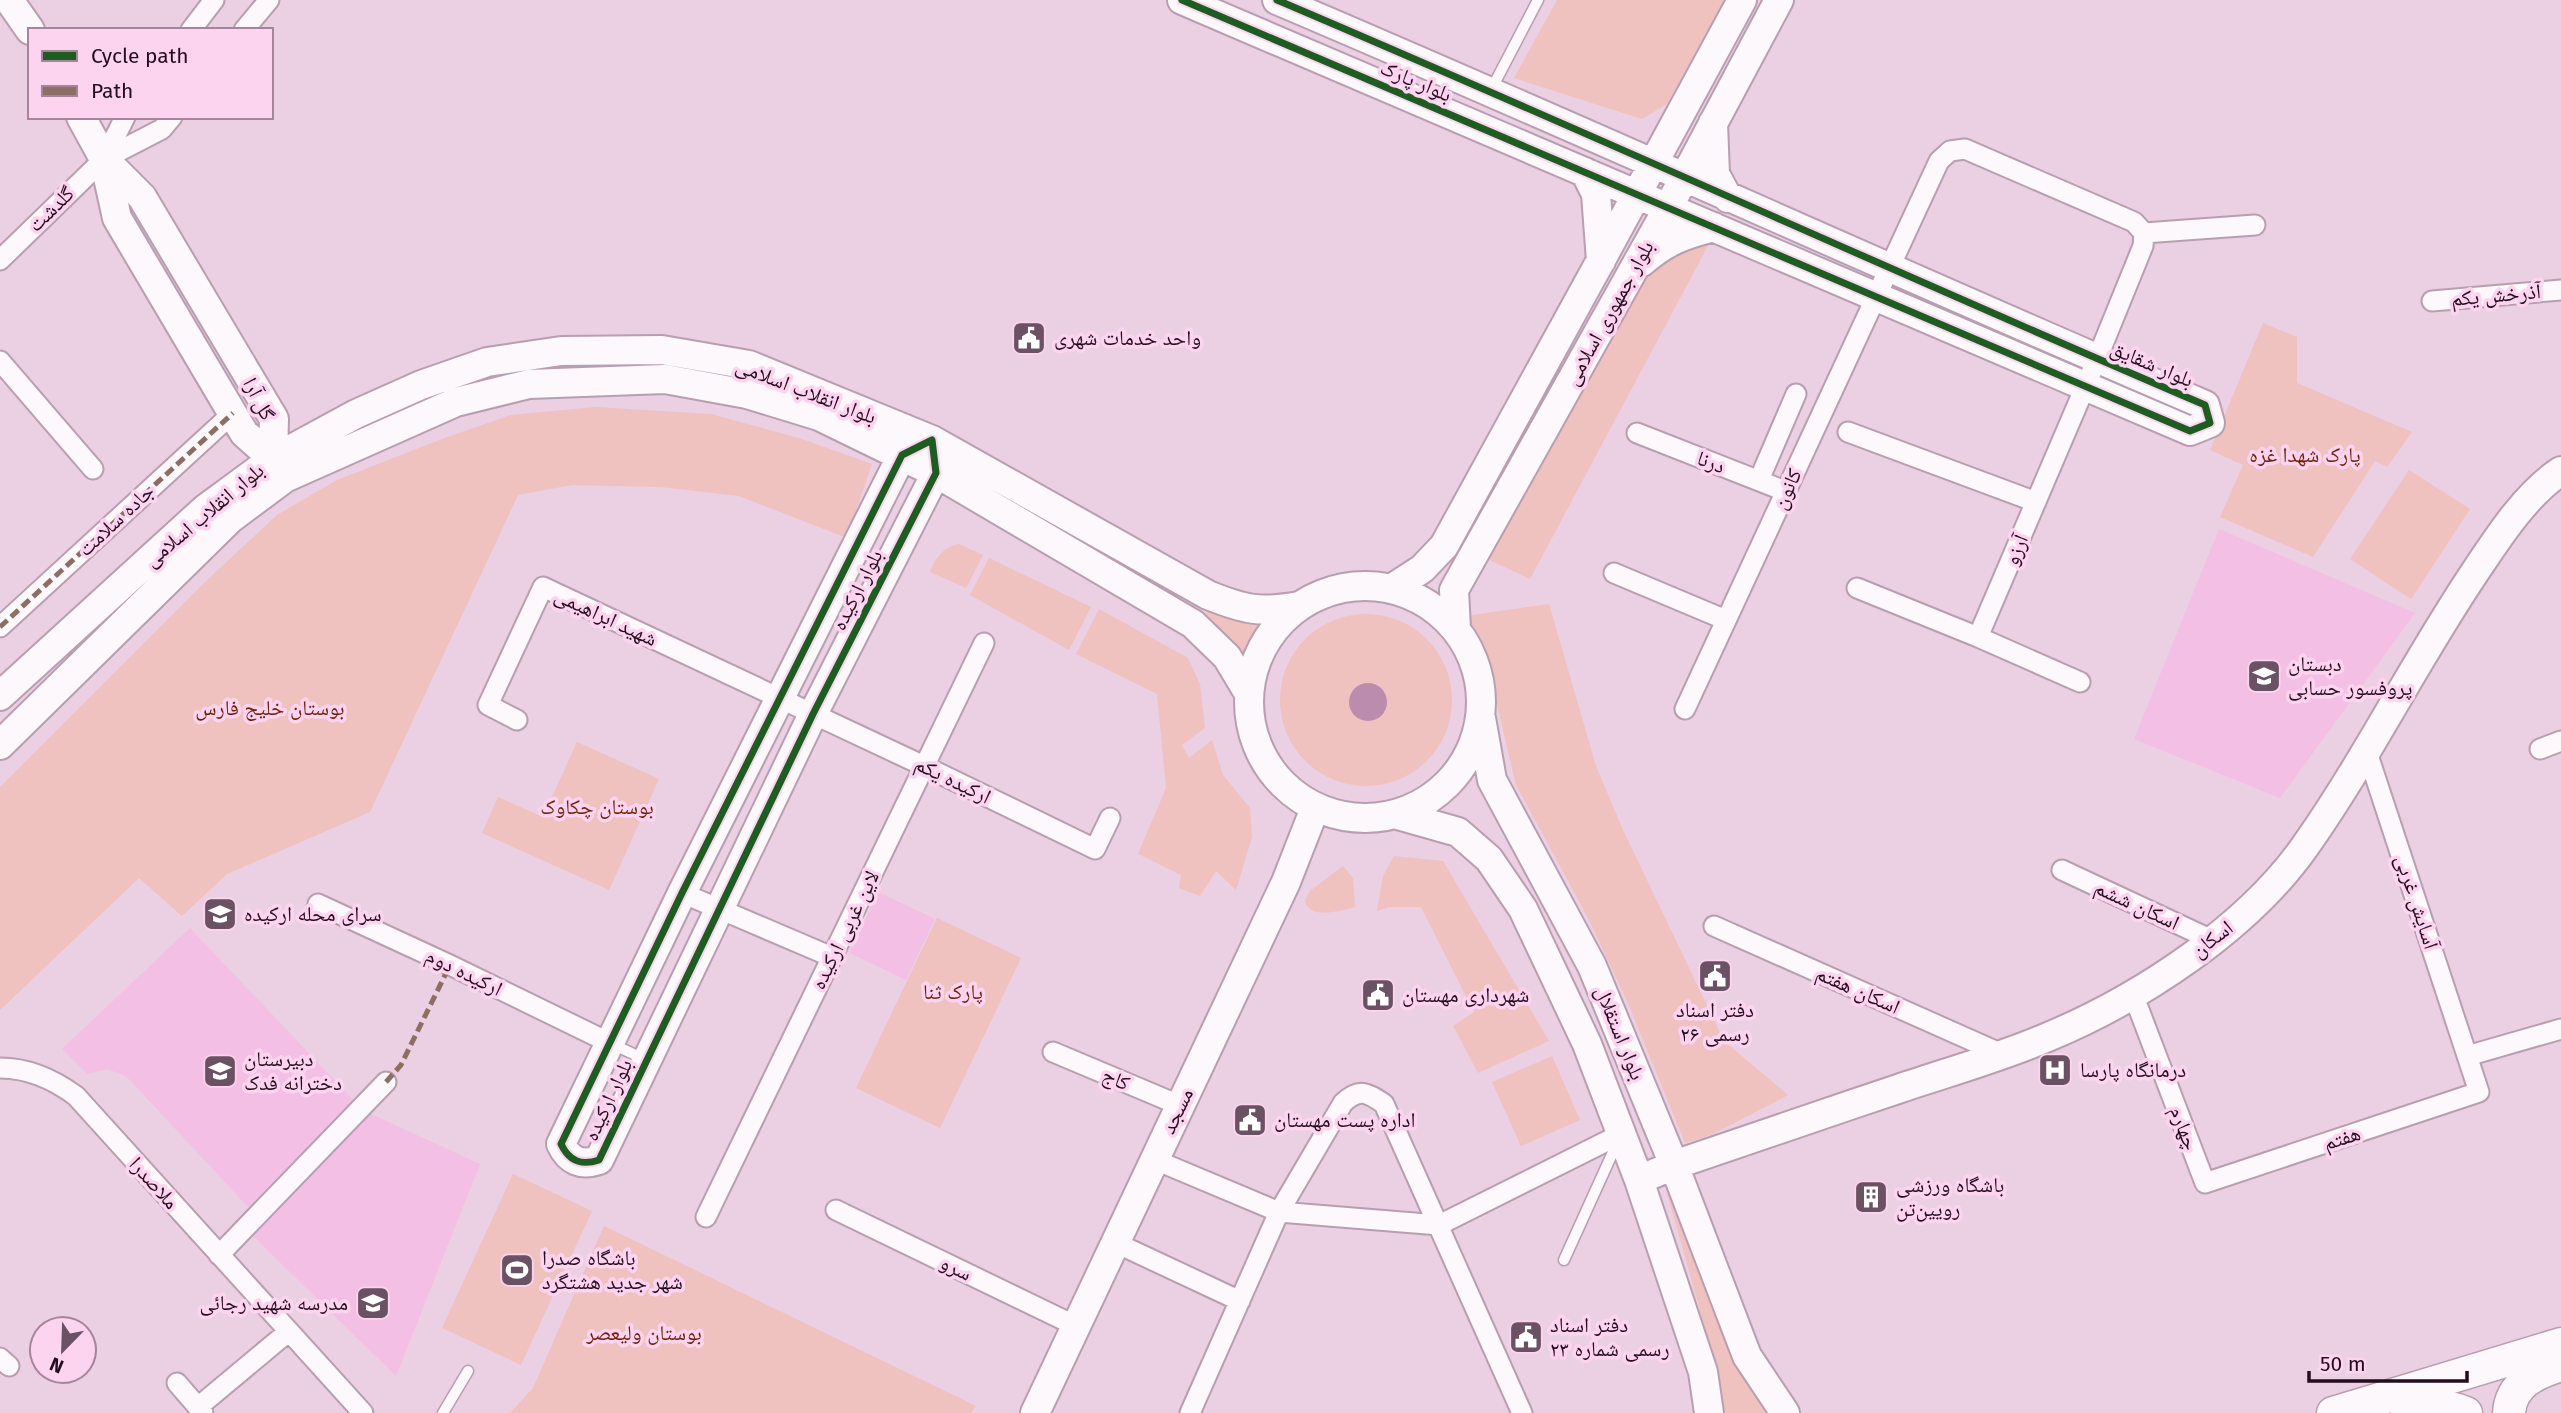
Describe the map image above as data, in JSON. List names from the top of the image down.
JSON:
{
  "streets": {
    "street": [
      "بلوار پارک",
      "گلدشت",
      "آذرخش یکم",
      "بلوار جمهوری اسلامی",
      "بلوار شقایق",
      "بلوار انقلاب اسلامی",
      "گل آرا",
      "درنا",
      "کانون",
      "جاده سلامت",
      "آرزو",
      "بلوار ارکیده",
      "شهید ابراهیمی",
      "ارکیده یکم",
      "آسایش غربی",
      "اسکان ششم",
      "لاین غربی ارکیده",
      "اسکان",
      "ارکیده دوم",
      "اسکان هفتم",
      "بلوار استقلال",
      "کاج",
      "مسجد",
      "چهارم",
      "هفتم",
      "ملاصدرا",
      "سرو"
    ]
  },
  "crossings": [
    ["بلوار پارک", "بلوار جمهوری اسلامی"],
    ["بلوار پارک", "بلوار شقایق"],
    ["گلدشت", "گل آرا"],
    ["بلوار جمهوری اسلامی", "بلوار شقایق"],
    ["بلوار جمهوری اسلامی", "بلوار انقلاب اسلامی"],
    ["بلوار جمهوری اسلامی", "بلوار استقلال"],
    ["بلوار جمهوری اسلامی", "مسجد"],
    ["بلوار شقایق", "کانون"],
    ["بلوار شقایق", "آرزو"],
    ["بلوار انقلاب اسلامی", "گل آرا"],
    ["بلوار انقلاب اسلامی", "بلوار ارکیده"],
    ["بلوار انقلاب اسلامی", "بلوار استقلال"],
    ["بلوار انقلاب اسلامی", "مسجد"],
    ["گل آرا", "جاده سلامت"],
    ["درنا", "کانون"],
    ["کانون", "آرزو"],
    ["بلوار ارکیده", "شهید ابراهیمی"],
    ["بلوار ارکیده", "ارکیده یکم"],
    ["بلوار ارکیده", "ارکیده دوم"],
    ["شهید ابراهیمی", "ارکیده یکم"],
    ["ارکیده یکم", "لاین غربی ارکیده"],
    ["آسایش غربی", "اسکان"],
    ["آسایش غربی", "هفتم"],
    ["اسکان ششم", "اسکان"],
    ["اسکان", "اسکان هفتم"],
    ["اسکان", "بلوار استقلال"],
    ["اسکان", "چهارم"],
    ["بلوار استقلال", "مسجد"],
    ["کاج", "مسجد"],
    ["مسجد", "سرو"],
    ["چهارم", "هفتم"]
  ],
  "parks": [
    "پارک شهدا غزه",
    "بوستان خلیج فارس",
    "بوستان چکاوک",
    "پارک ثنا",
    "بوستان ولیعصر"
  ],
  "places": {
    "public building": [
      "واحد خدمات شهری",
      "دفتر اسناد رسمی ۲۶",
      "شهرداری مهستان",
      "اداره پست مهستان",
      "دفتر اسناد رسمی شماره ۲۳"
    ],
    "school or university": [
      "دبستان پروفسور حسابی",
      "سرای محله ارکیده",
      "دبیرستان دخترانه فدک",
      "مدرسه شهید رجائی"
    ],
    "hospital": ["درمانگاه پارسا"],
    "building": ["باشگاه ورزشی رویین‌تن"],
    "sports": ["باشگاه صدرا شهر جدید هشتگرد"]
  },
  "legend": ["Cycle path", "Path"],
  "scale_bar": "50 m",
  "north": "bottom left"
}
